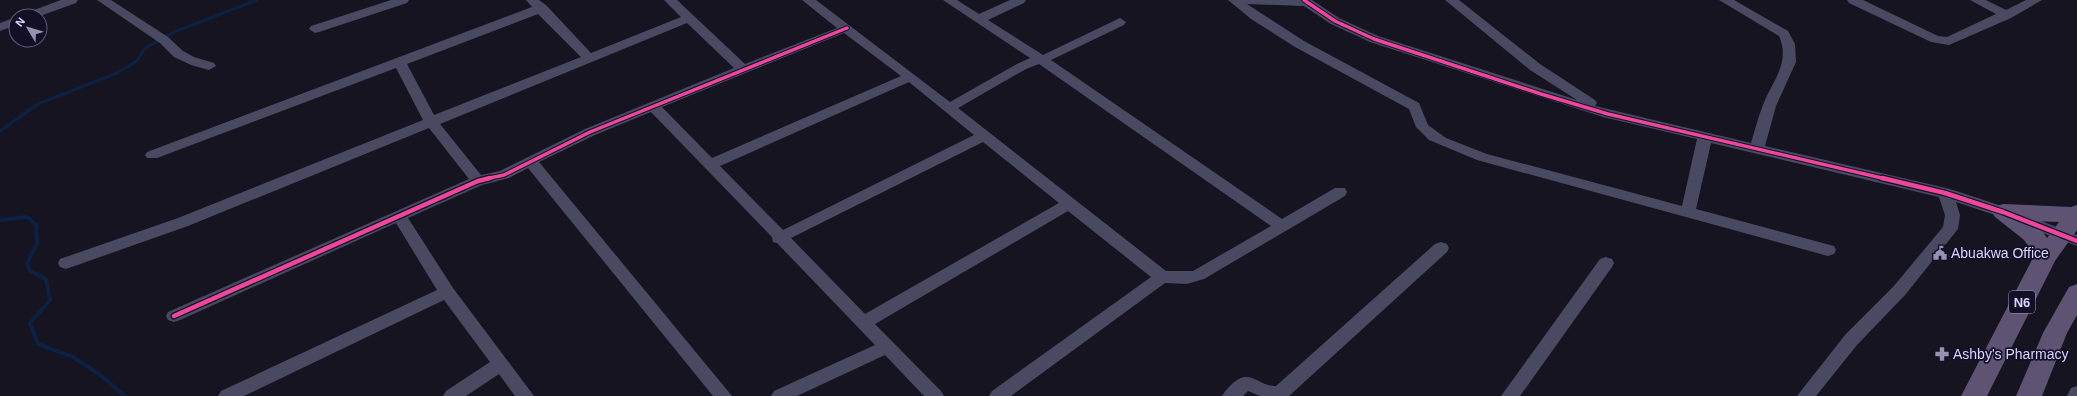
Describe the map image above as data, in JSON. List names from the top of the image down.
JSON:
{
  "streets": {
    "main road": ["N6"]
  },
  "places": {
    "public building": ["Abuakwa Office"],
    "pharmacy": ["Ashby's Pharmacy"]
  },
  "north": "top left"
}
